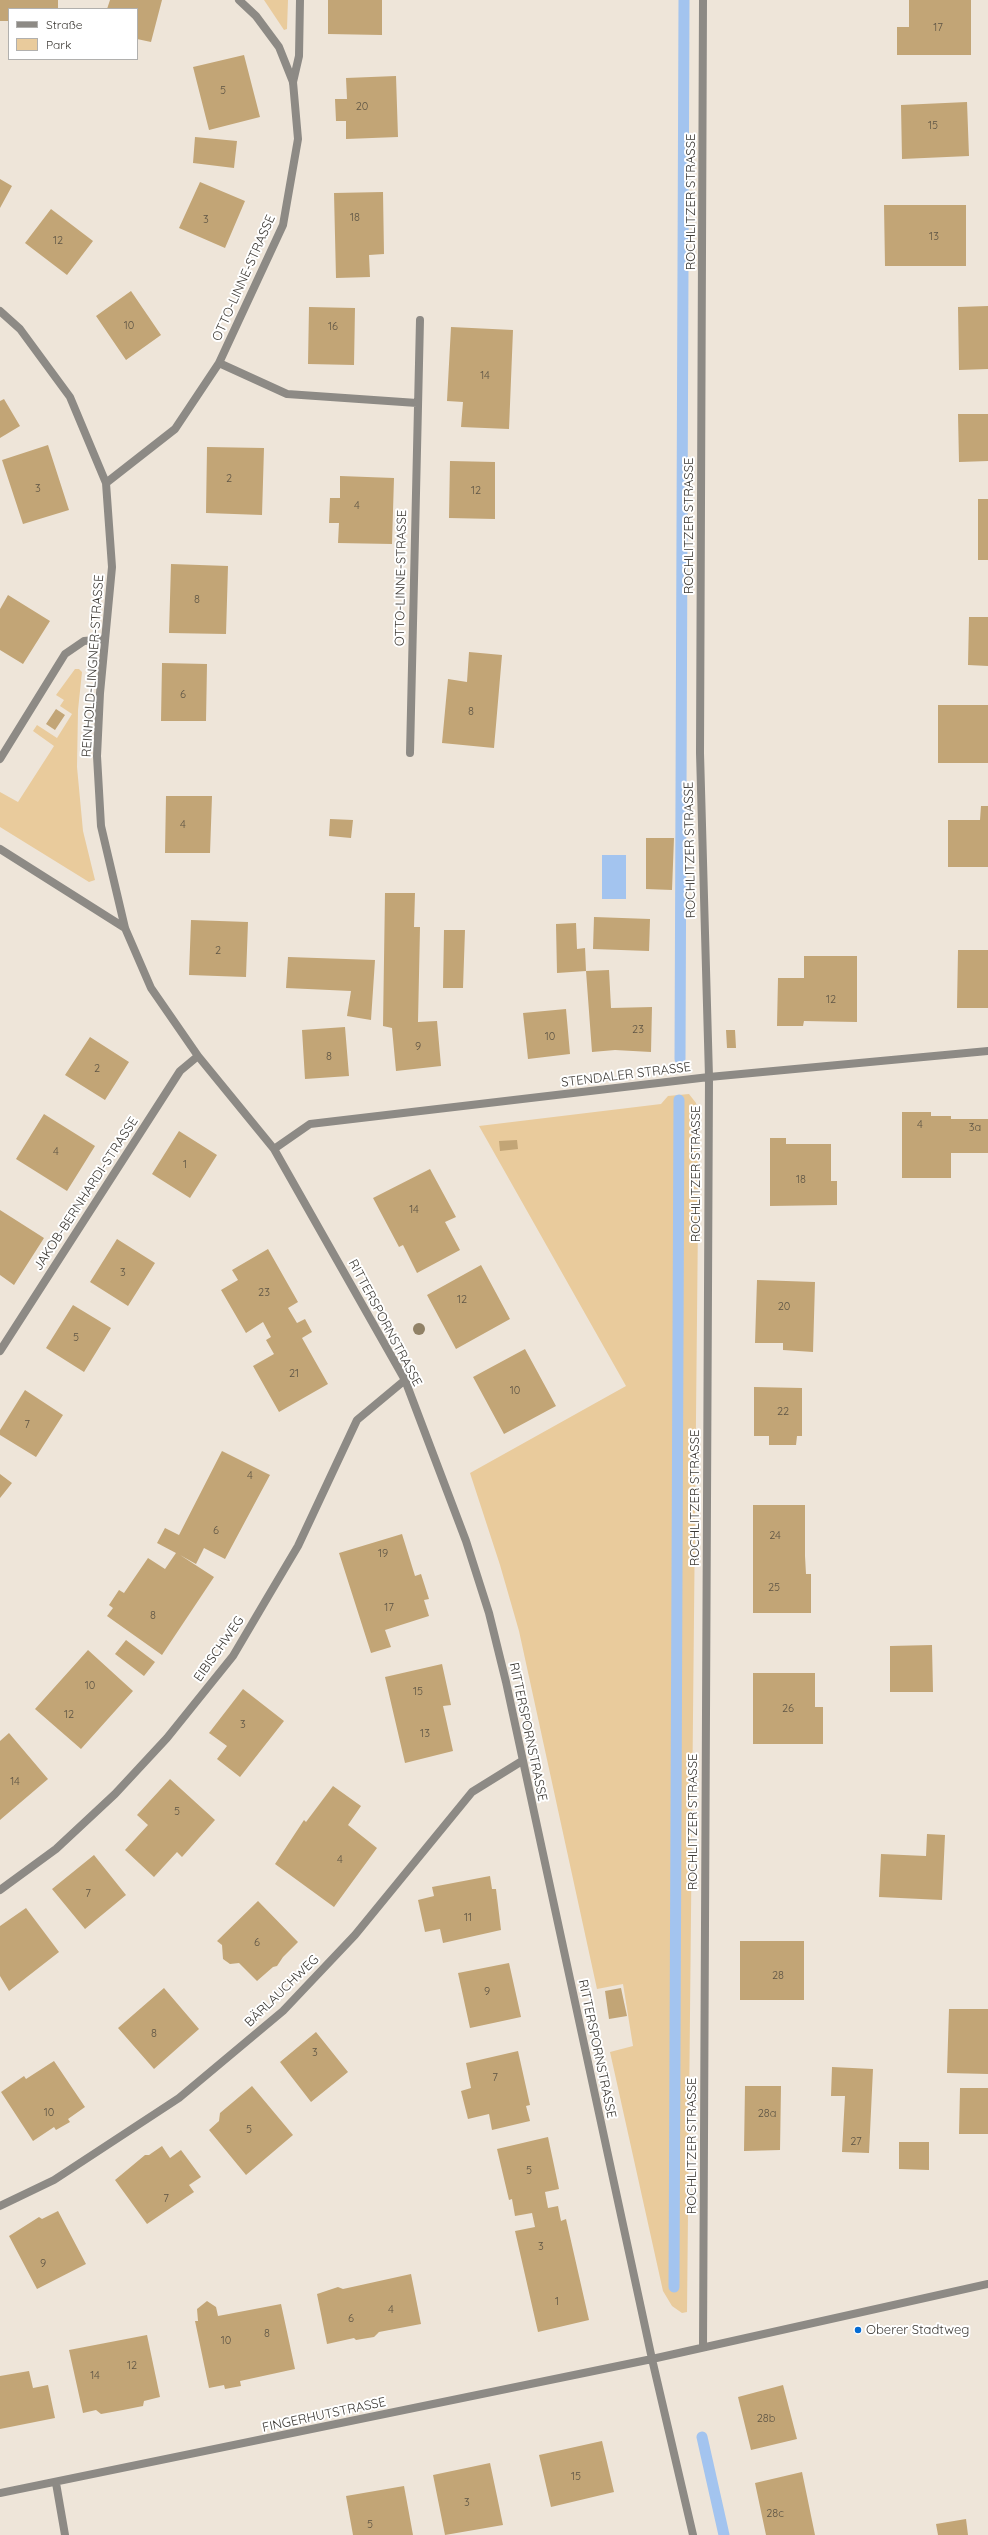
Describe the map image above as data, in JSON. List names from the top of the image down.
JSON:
{
  "streets": {
    "street": [
      "ROCHLITZER STRASSE",
      "OTTO-LINNE-STRASSE",
      "REINHOLD-LINGNER-STRASSE",
      "STENDALER STRASSE",
      "JAKOB-BERNHARDI-STRASSE",
      "RITTERSPORNSTRASSE",
      "EIBISCHWEG",
      "BÄRLAUCHWEG",
      "FINGERHUTSTRASSE"
    ]
  },
  "crossings": [
    ["ROCHLITZER STRASSE", "STENDALER STRASSE"],
    ["OTTO-LINNE-STRASSE", "REINHOLD-LINGNER-STRASSE"],
    ["REINHOLD-LINGNER-STRASSE", "STENDALER STRASSE"],
    ["REINHOLD-LINGNER-STRASSE", "JAKOB-BERNHARDI-STRASSE"],
    ["REINHOLD-LINGNER-STRASSE", "RITTERSPORNSTRASSE"],
    ["STENDALER STRASSE", "RITTERSPORNSTRASSE"],
    ["RITTERSPORNSTRASSE", "EIBISCHWEG"],
    ["RITTERSPORNSTRASSE", "BÄRLAUCHWEG"],
    ["RITTERSPORNSTRASSE", "FINGERHUTSTRASSE"]
  ],
  "places": ["Oberer Stadtweg"],
  "house_numbers": [
    "17",
    "5",
    "20",
    "15",
    "18",
    "3",
    "13",
    "12",
    "10",
    "16",
    "14",
    "2",
    "3",
    "12",
    "4",
    "8",
    "6",
    "8",
    "4",
    "2",
    "12",
    "23",
    "10",
    "9",
    "8",
    "2",
    "4",
    "3a",
    "4",
    "1",
    "18",
    "14",
    "3",
    "23",
    "12",
    "20",
    "5",
    "21",
    "10",
    "22",
    "7",
    "4",
    "6",
    "24",
    "19",
    "25",
    "17",
    "8",
    "10",
    "15",
    "26",
    "12",
    "3",
    "13",
    "14",
    "5",
    "4",
    "7",
    "11",
    "6",
    "28",
    "9",
    "8",
    "3",
    "7",
    "10",
    "28a",
    "5",
    "27",
    "5",
    "7",
    "3",
    "9",
    "1",
    "4",
    "6",
    "8",
    "10",
    "12",
    "14",
    "28b",
    "15",
    "3",
    "28c",
    "5"
  ],
  "legend": ["Straße", "Park"]
}
